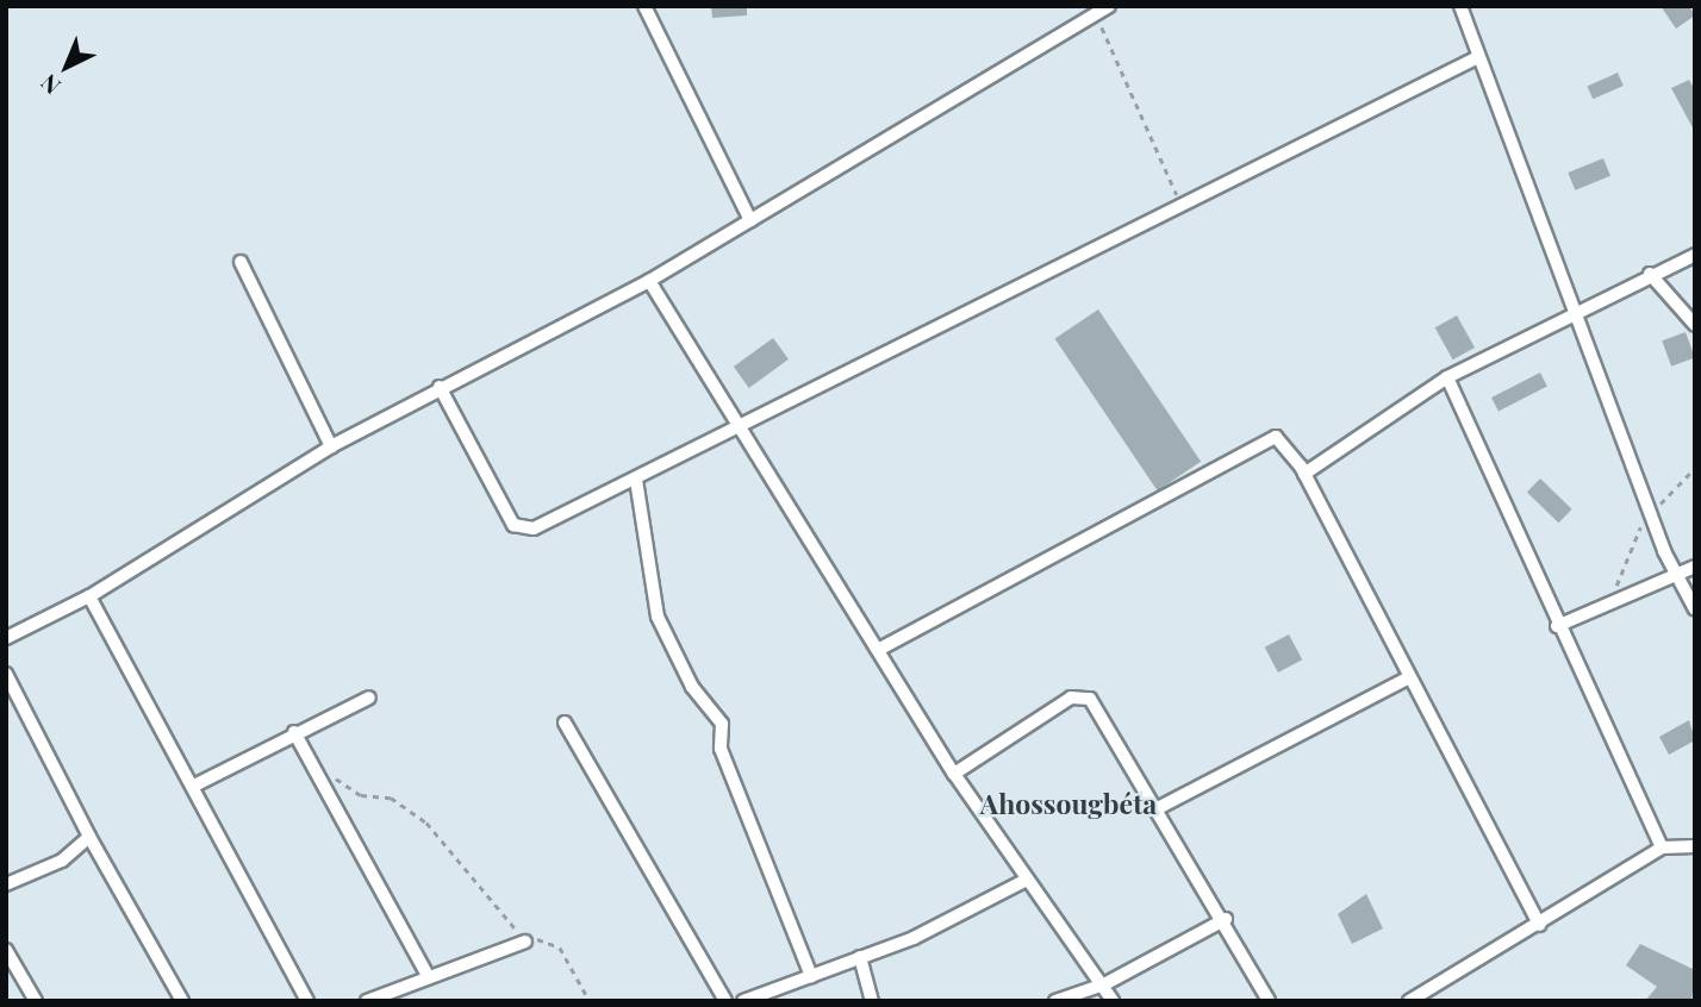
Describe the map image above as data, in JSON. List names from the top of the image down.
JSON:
{
  "districts": ["Ahossougbéta"],
  "north": "bottom left"
}
